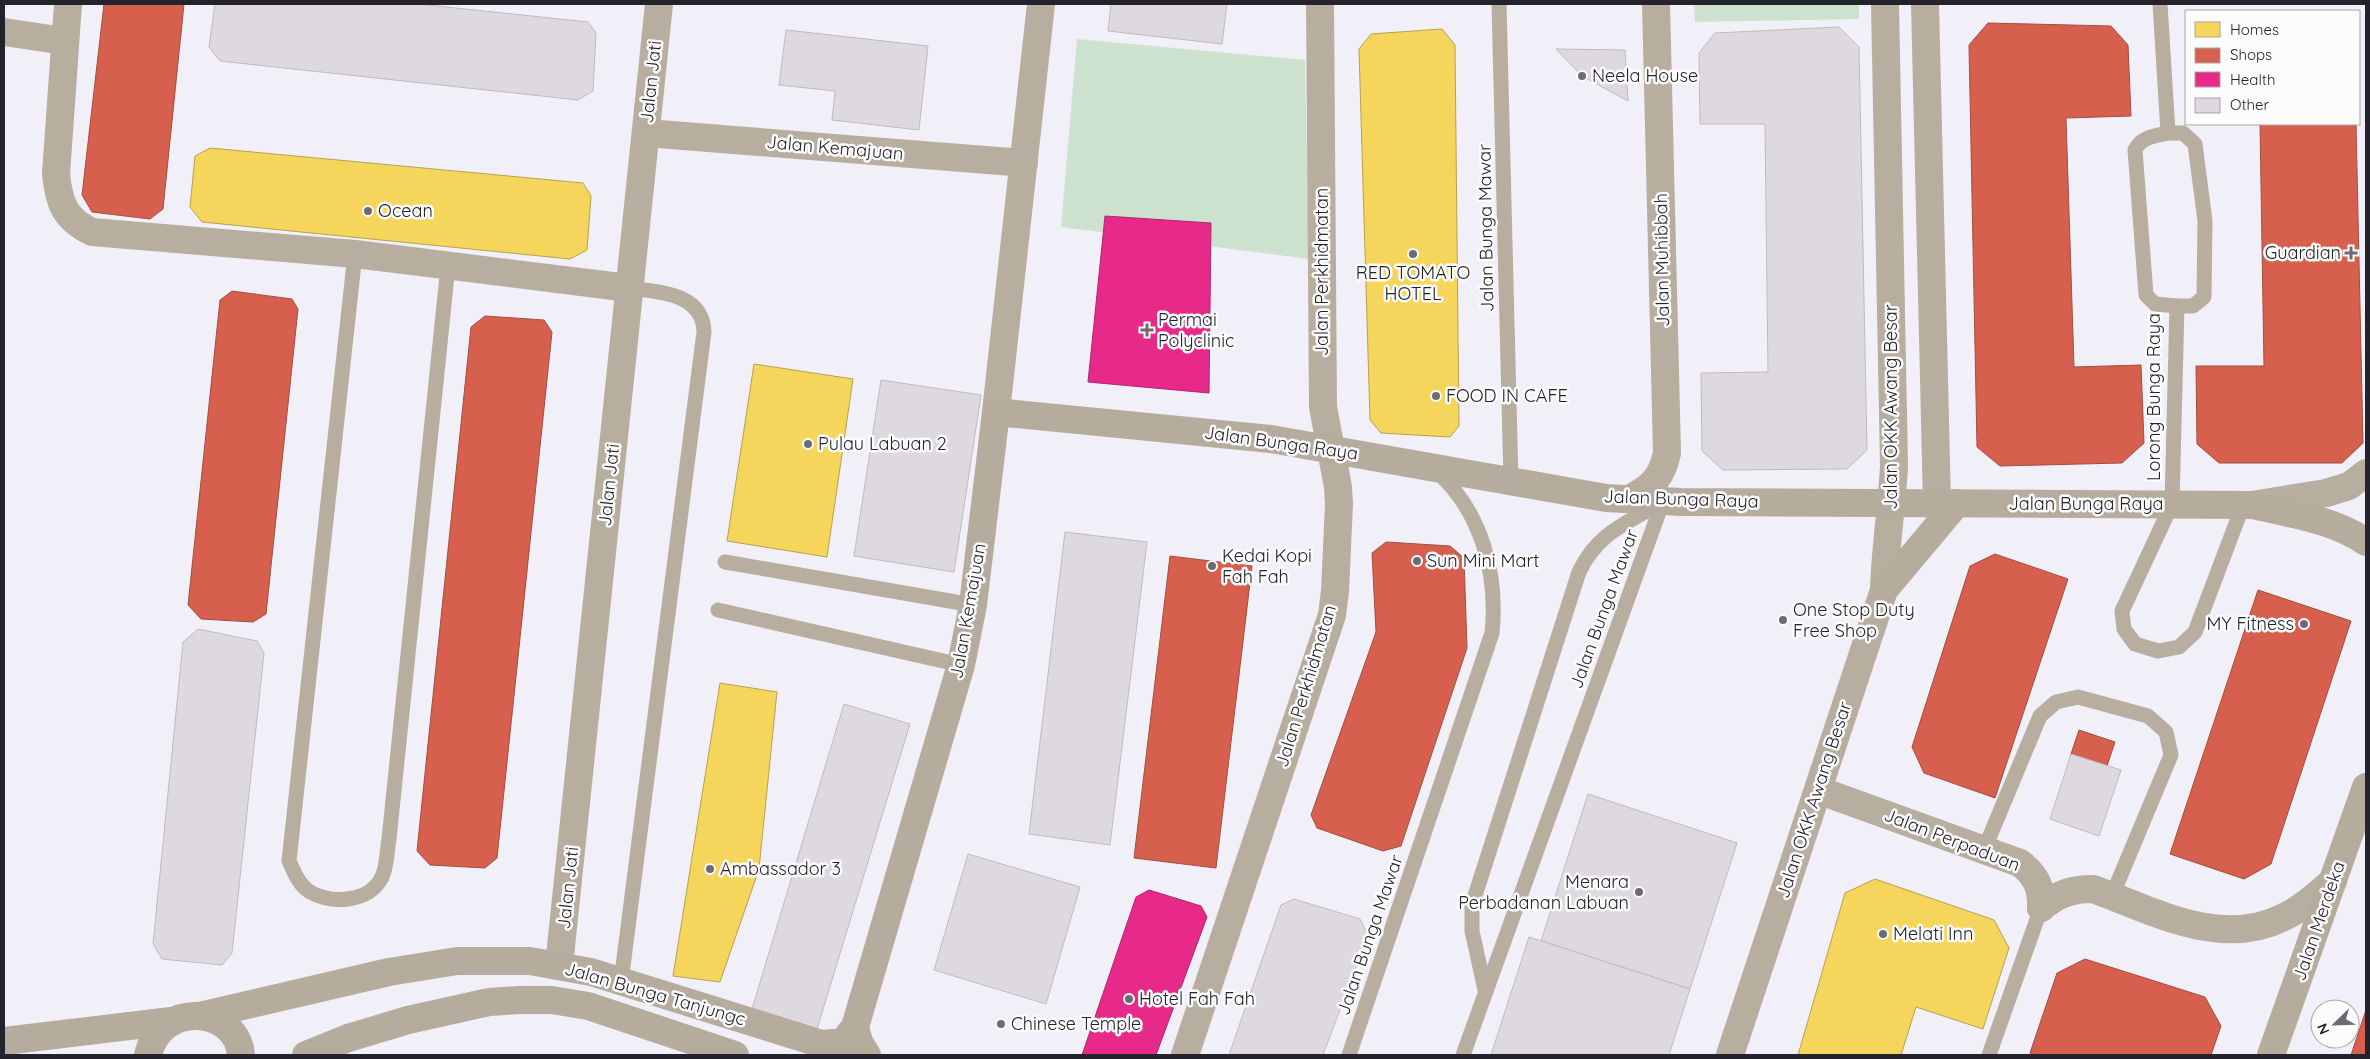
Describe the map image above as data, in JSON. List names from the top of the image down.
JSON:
{
  "streets": {
    "main road": [
      "Jalan Kemajuan",
      "Jalan Bunga Raya",
      "Jalan Merdeka",
      "Jalan Bunga Tanjungc"
    ],
    "street": [
      "Jalan Jati",
      "Jalan Muhibbah",
      "Jalan Perkhidmatan",
      "Jalan OKK Awang Besar",
      "Jalan Perpaduan"
    ],
    "lane": ["Jalan Bunga Mawar", "Lorong Bunga Raya"]
  },
  "crossings": [
    ["Jalan Jati", "Jalan Kemajuan"],
    ["Jalan Jati", "Jalan Bunga Tanjungc"],
    ["Jalan Kemajuan", "Jalan Bunga Raya"],
    ["Jalan Kemajuan", "Jalan Bunga Tanjungc"],
    ["Jalan Bunga Mawar", "Jalan Bunga Raya"],
    ["Jalan Muhibbah", "Jalan Bunga Raya"],
    ["Jalan Perkhidmatan", "Jalan Bunga Raya"],
    ["Lorong Bunga Raya", "Jalan Bunga Raya"],
    ["Jalan OKK Awang Besar", "Jalan Bunga Raya"],
    ["Jalan OKK Awang Besar", "Jalan Perpaduan"]
  ],
  "places": {
    "other": [
      "Neela House",
      "Ocean",
      "RED TOMATO HOTEL",
      "FOOD IN CAFE",
      "Pulau Labuan 2",
      "Sun Mini Mart",
      "Kedai Kopi Fah Fah",
      "One Stop Duty Free Shop",
      "MY Fitness",
      "Ambassador 3",
      "Menara Perbadanan Labuan",
      "Melati Inn",
      "Hotel Fah Fah",
      "Chinese Temple"
    ],
    "health": ["Guardian", "Permai Polyclinic"]
  },
  "legend": [
    "Homes",
    "Shops",
    "Health",
    "Other"
  ],
  "north": "bottom left"
}
